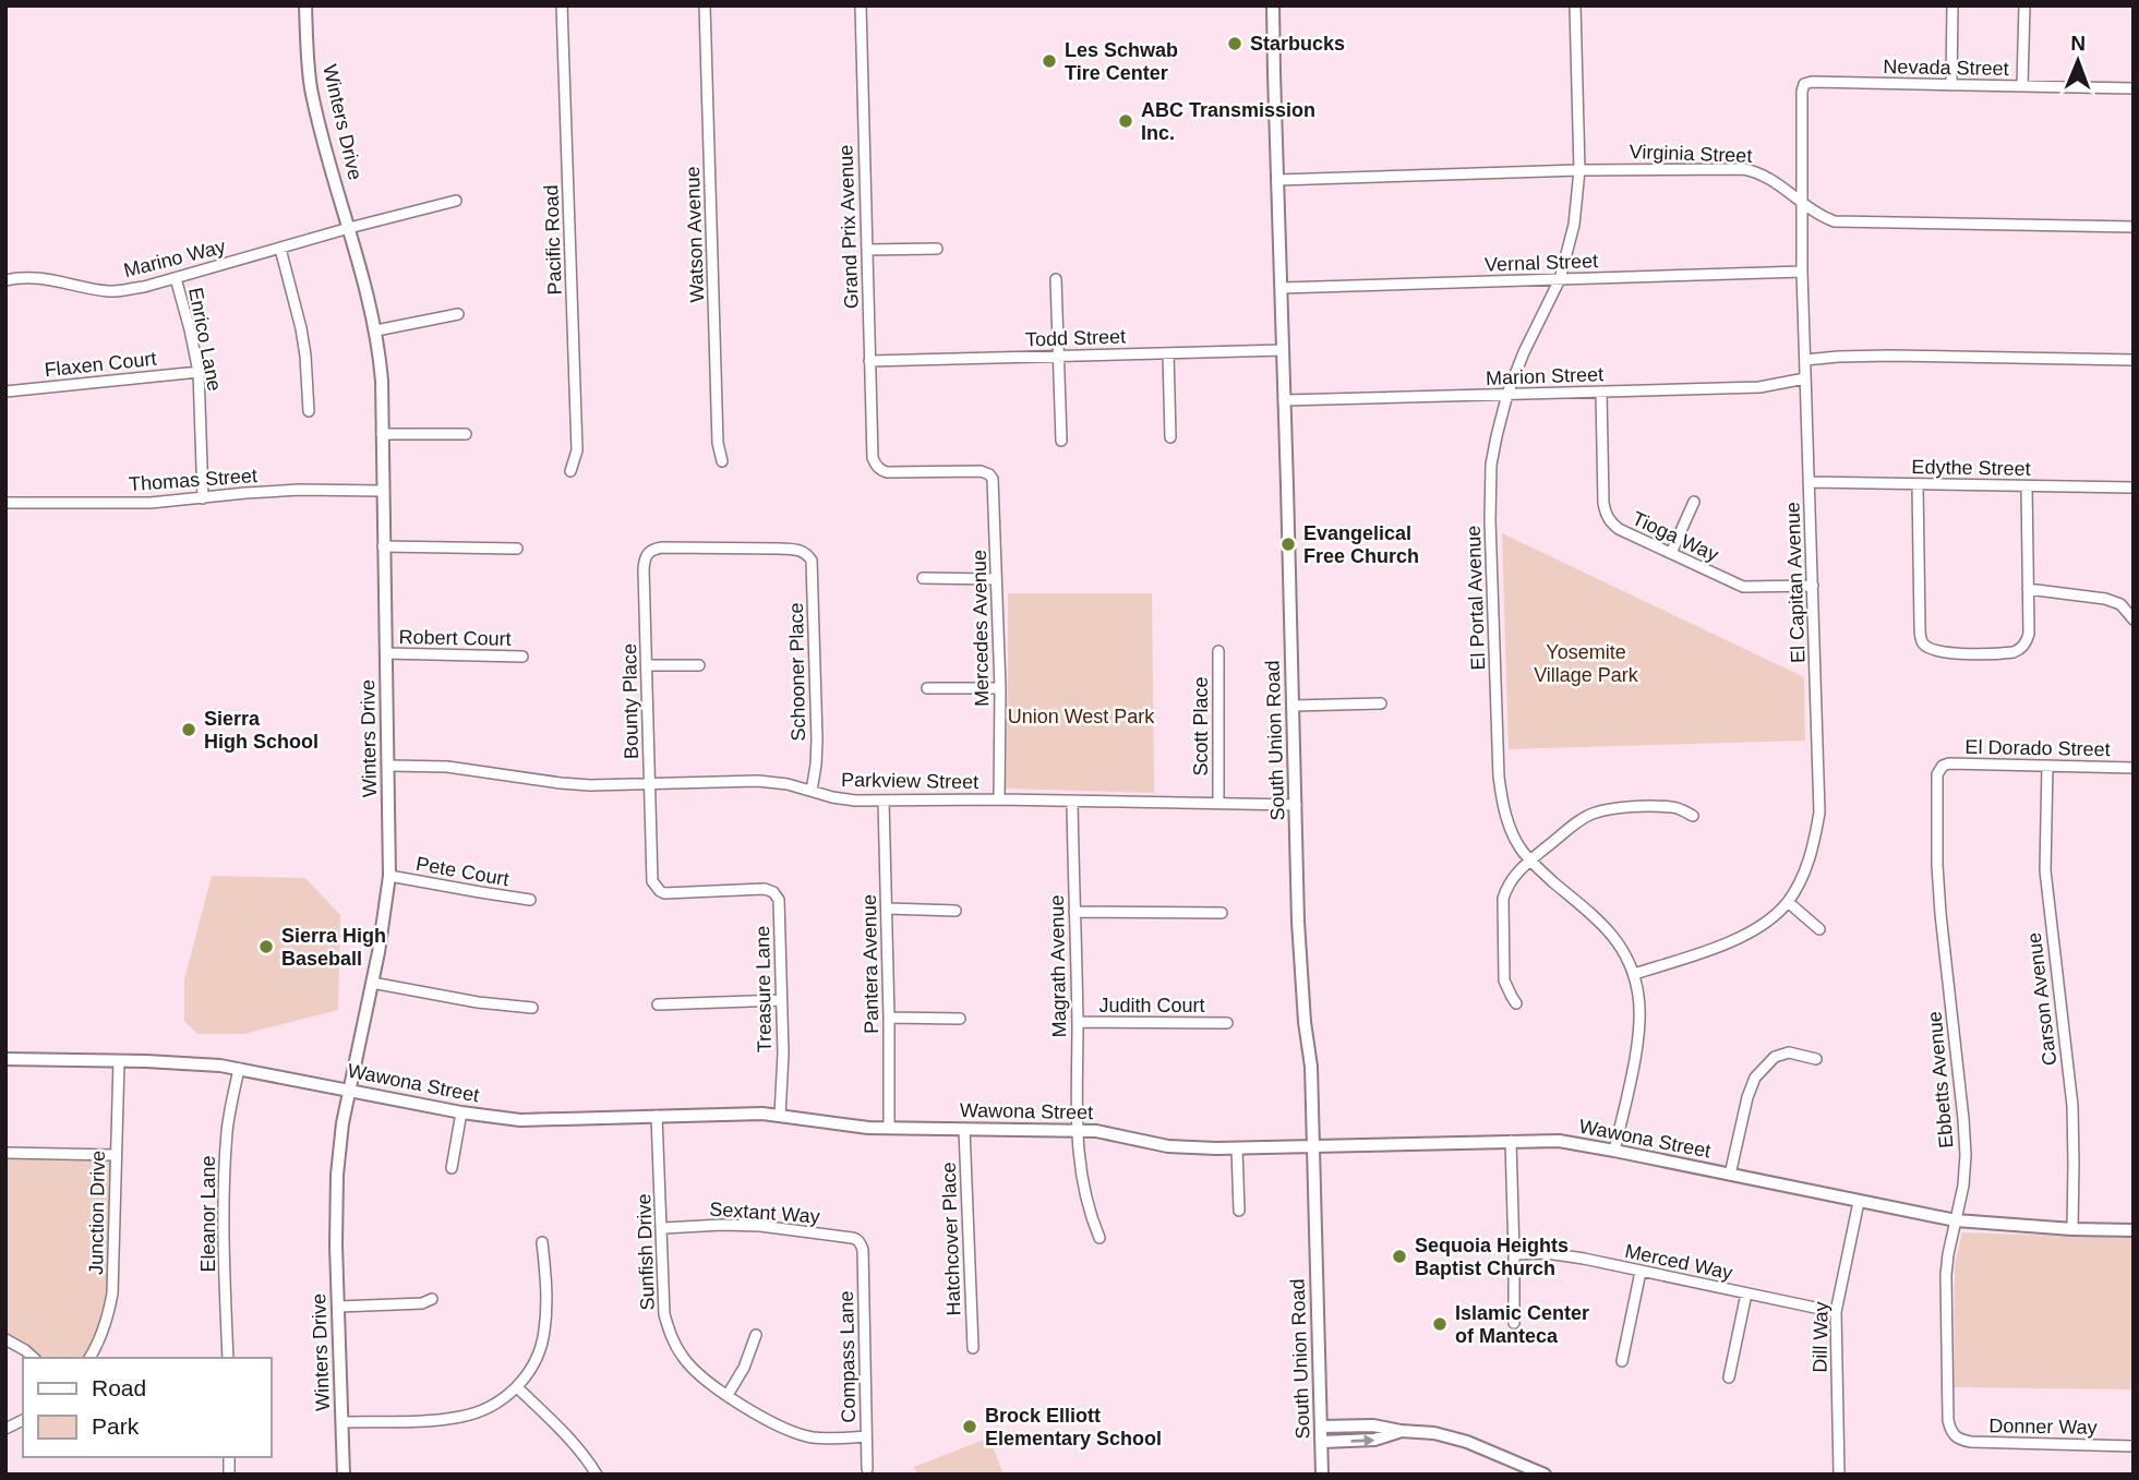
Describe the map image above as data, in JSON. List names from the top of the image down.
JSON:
{
  "streets": {
    "street": [
      "Nevada Street",
      "Winters Drive",
      "Virginia Street",
      "Grand Prix Avenue",
      "Watson Avenue",
      "Pacific Road",
      "Marino Way",
      "Vernal Street",
      "Todd Street",
      "Enrico Lane",
      "Flaxen Court",
      "Marion Street",
      "Edythe Street",
      "Thomas Street",
      "Tioga Way",
      "El Capitan Avenue",
      "El Portal Avenue",
      "Mercedes Avenue",
      "Robert Court",
      "Schooner Place",
      "Bounty Place",
      "Scott Place",
      "South Union Road",
      "El Dorado Street",
      "Parkview Street",
      "Pete Court",
      "Pantera Avenue",
      "Magrath Avenue",
      "Treasure Lane",
      "Carson Avenue",
      "Judith Court",
      "Ebbetts Avenue",
      "Wawona Street",
      "Junction Drive",
      "Sextant Way",
      "Eleanor Lane",
      "Hatchcover Place",
      "Sunfish Drive",
      "Merced Way",
      "Dill Way",
      "Compass Lane",
      "Donner Way"
    ]
  },
  "crossings": [
    ["Nevada Street", "El Capitan Avenue"],
    ["Winters Drive", "Marino Way"],
    ["Winters Drive", "Thomas Street"],
    ["Winters Drive", "Robert Court"],
    ["Winters Drive", "Parkview Street"],
    ["Winters Drive", "Pete Court"],
    ["Winters Drive", "Wawona Street"],
    ["Virginia Street", "El Capitan Avenue"],
    ["Virginia Street", "El Portal Avenue"],
    ["Virginia Street", "South Union Road"],
    ["Grand Prix Avenue", "Todd Street"],
    ["Grand Prix Avenue", "Mercedes Avenue"],
    ["Marino Way", "Enrico Lane"],
    ["Vernal Street", "El Capitan Avenue"],
    ["Vernal Street", "El Portal Avenue"],
    ["Vernal Street", "South Union Road"],
    ["Todd Street", "South Union Road"],
    ["Enrico Lane", "Flaxen Court"],
    ["Enrico Lane", "Thomas Street"],
    ["Marion Street", "Tioga Way"],
    ["Marion Street", "El Capitan Avenue"],
    ["Marion Street", "El Portal Avenue"],
    ["Marion Street", "South Union Road"],
    ["Edythe Street", "El Capitan Avenue"],
    ["Tioga Way", "El Capitan Avenue"],
    ["El Capitan Avenue", "El Portal Avenue"],
    ["El Portal Avenue", "Wawona Street"],
    ["Mercedes Avenue", "Parkview Street"],
    ["Schooner Place", "Bounty Place"],
    ["Schooner Place", "Parkview Street"],
    ["Bounty Place", "Parkview Street"],
    ["Bounty Place", "Treasure Lane"],
    ["Scott Place", "Parkview Street"],
    ["South Union Road", "Parkview Street"],
    ["South Union Road", "Wawona Street"],
    ["El Dorado Street", "Carson Avenue"],
    ["El Dorado Street", "Ebbetts Avenue"],
    ["Parkview Street", "Pantera Avenue"],
    ["Parkview Street", "Magrath Avenue"],
    ["Pantera Avenue", "Wawona Street"],
    ["Magrath Avenue", "Judith Court"],
    ["Magrath Avenue", "Wawona Street"],
    ["Treasure Lane", "Wawona Street"],
    ["Carson Avenue", "Wawona Street"],
    ["Ebbetts Avenue", "Wawona Street"],
    ["Ebbetts Avenue", "Donner Way"],
    ["Wawona Street", "Junction Drive"],
    ["Wawona Street", "Eleanor Lane"],
    ["Wawona Street", "Hatchcover Place"],
    ["Wawona Street", "Sunfish Drive"],
    ["Wawona Street", "Dill Way"],
    ["Sextant Way", "Sunfish Drive"],
    ["Sextant Way", "Compass Lane"],
    ["Sunfish Drive", "Compass Lane"],
    ["Merced Way", "Dill Way"]
  ],
  "parks": ["Yosemite Village Park", "Union West Park"],
  "places": [
    "Starbucks",
    "Les Schwab Tire Center",
    "ABC Transmission Inc.",
    "Evangelical Free Church",
    "Sierra High School",
    "Sierra High Baseball",
    "Sequoia Heights Baptist Church",
    "Islamic Center of Manteca",
    "Brock Elliott Elementary School"
  ],
  "legend": ["Road", "Park"],
  "north": "top"
}
